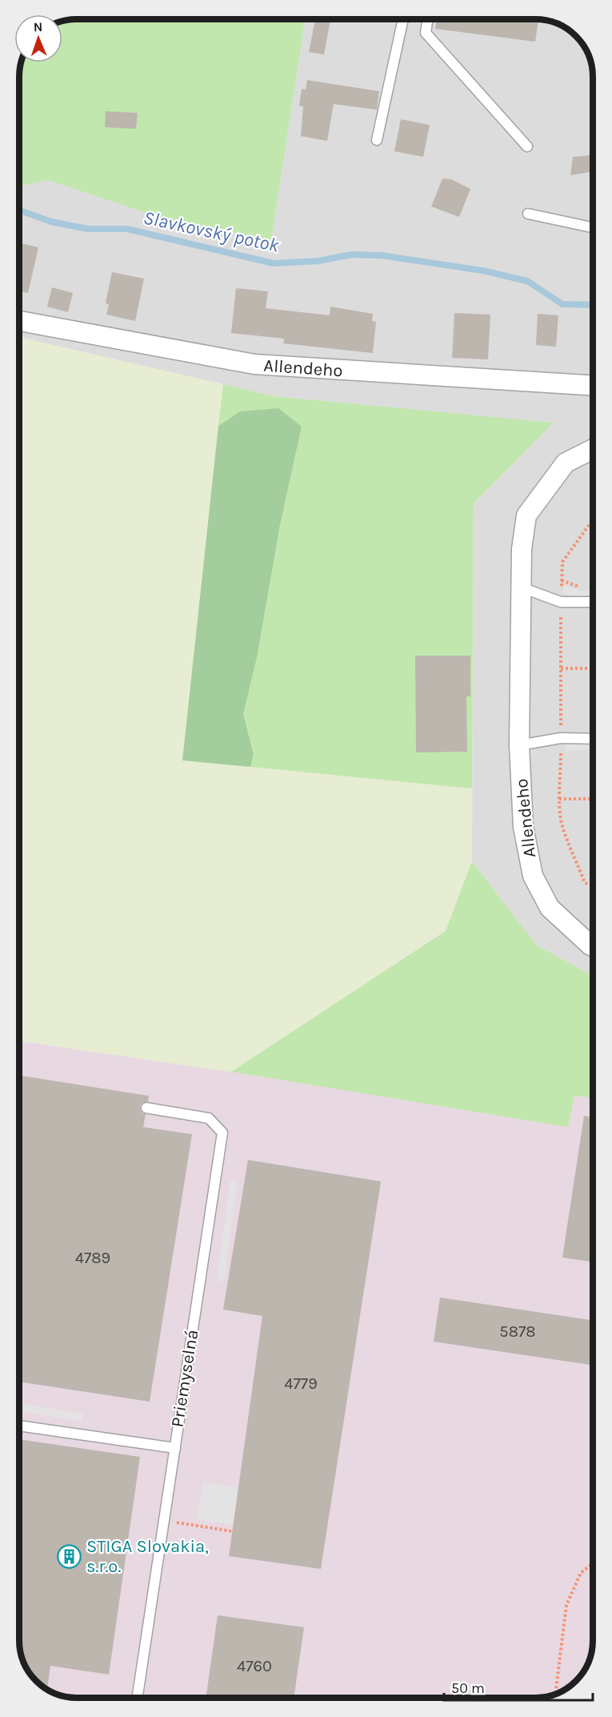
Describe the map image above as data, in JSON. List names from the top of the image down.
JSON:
{
  "streets": {
    "street": ["Allendeho"],
    "lane": ["Priemyselná"]
  },
  "water": ["Slavkovský potok"],
  "places": {
    "building": ["STIGA Slovakia, s.r.o."]
  },
  "house_numbers": [
    "4789",
    "5878",
    "4779",
    "4760"
  ],
  "scale_bar": "50 m",
  "north": "top"
}
